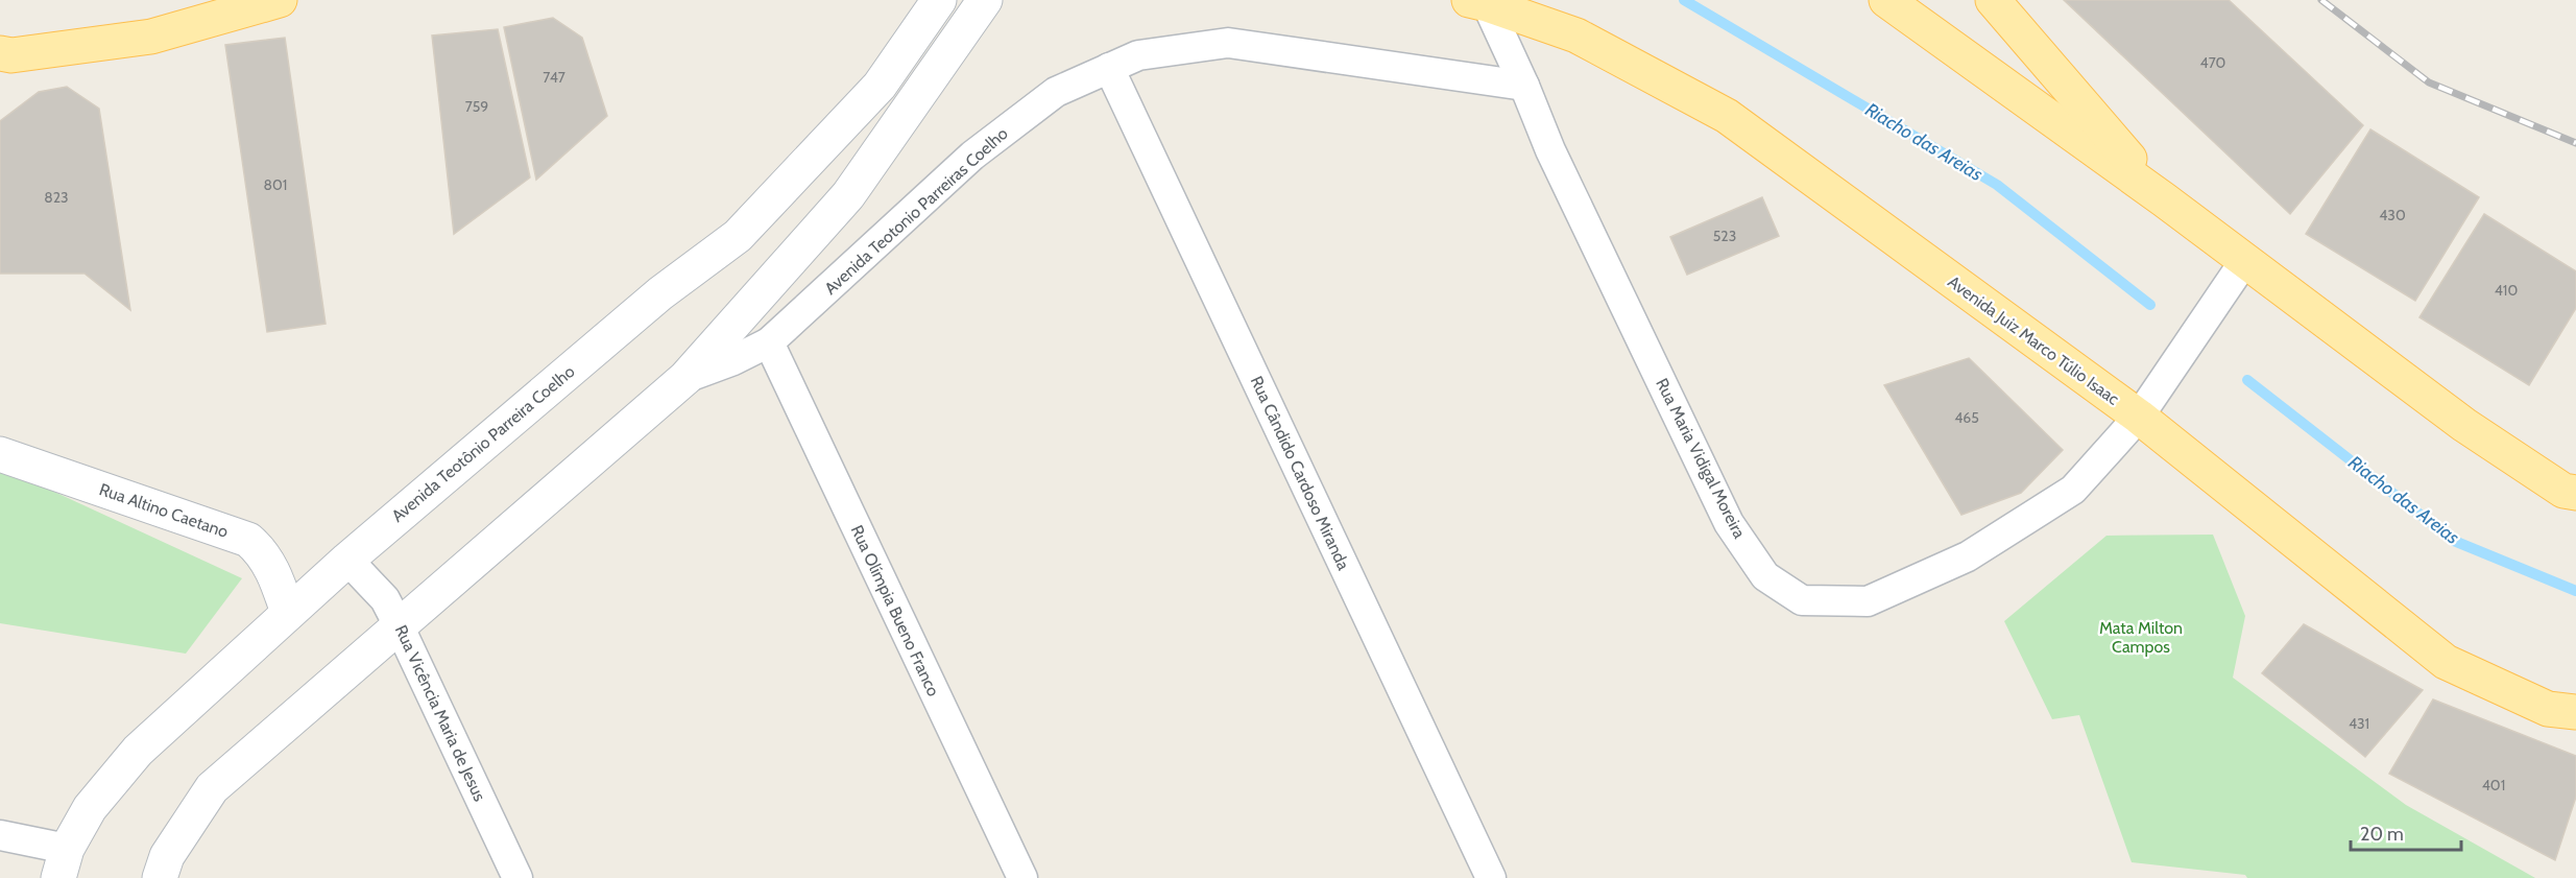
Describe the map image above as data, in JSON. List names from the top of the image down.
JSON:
{
  "streets": {
    "main road": ["Avenida Juiz Marco Túlio Isaac", "Avenida Teotônio Parreira Coelho", "Rua Altino Caetano"],
    "street": [
      "Avenida Teotonio Parreiras Coelho",
      "Rua Maria Vidigal Moreira",
      "Rua Cândido Cardoso Miranda",
      "Rua Olímpia Bueno Franco",
      "Rua Vicência Maria de Jesus"
    ]
  },
  "crossings": [
    ["Avenida Teotonio Parreiras Coelho", "Rua Maria Vidigal Moreira"],
    ["Avenida Teotonio Parreiras Coelho", "Rua Cândido Cardoso Miranda"],
    ["Avenida Teotonio Parreiras Coelho", "Rua Olímpia Bueno Franco"],
    ["Avenida Juiz Marco Túlio Isaac", "Rua Maria Vidigal Moreira"],
    ["Avenida Teotônio Parreira Coelho", "Rua Altino Caetano"],
    ["Avenida Teotônio Parreira Coelho", "Rua Vicência Maria de Jesus"]
  ],
  "water": ["Riacho das Areias"],
  "parks": ["Mata Milton Campos"],
  "house_numbers": [
    "470",
    "747",
    "759",
    "801",
    "823",
    "430",
    "523",
    "410",
    "465",
    "431",
    "401"
  ],
  "scale_bar": "20 m"
}
